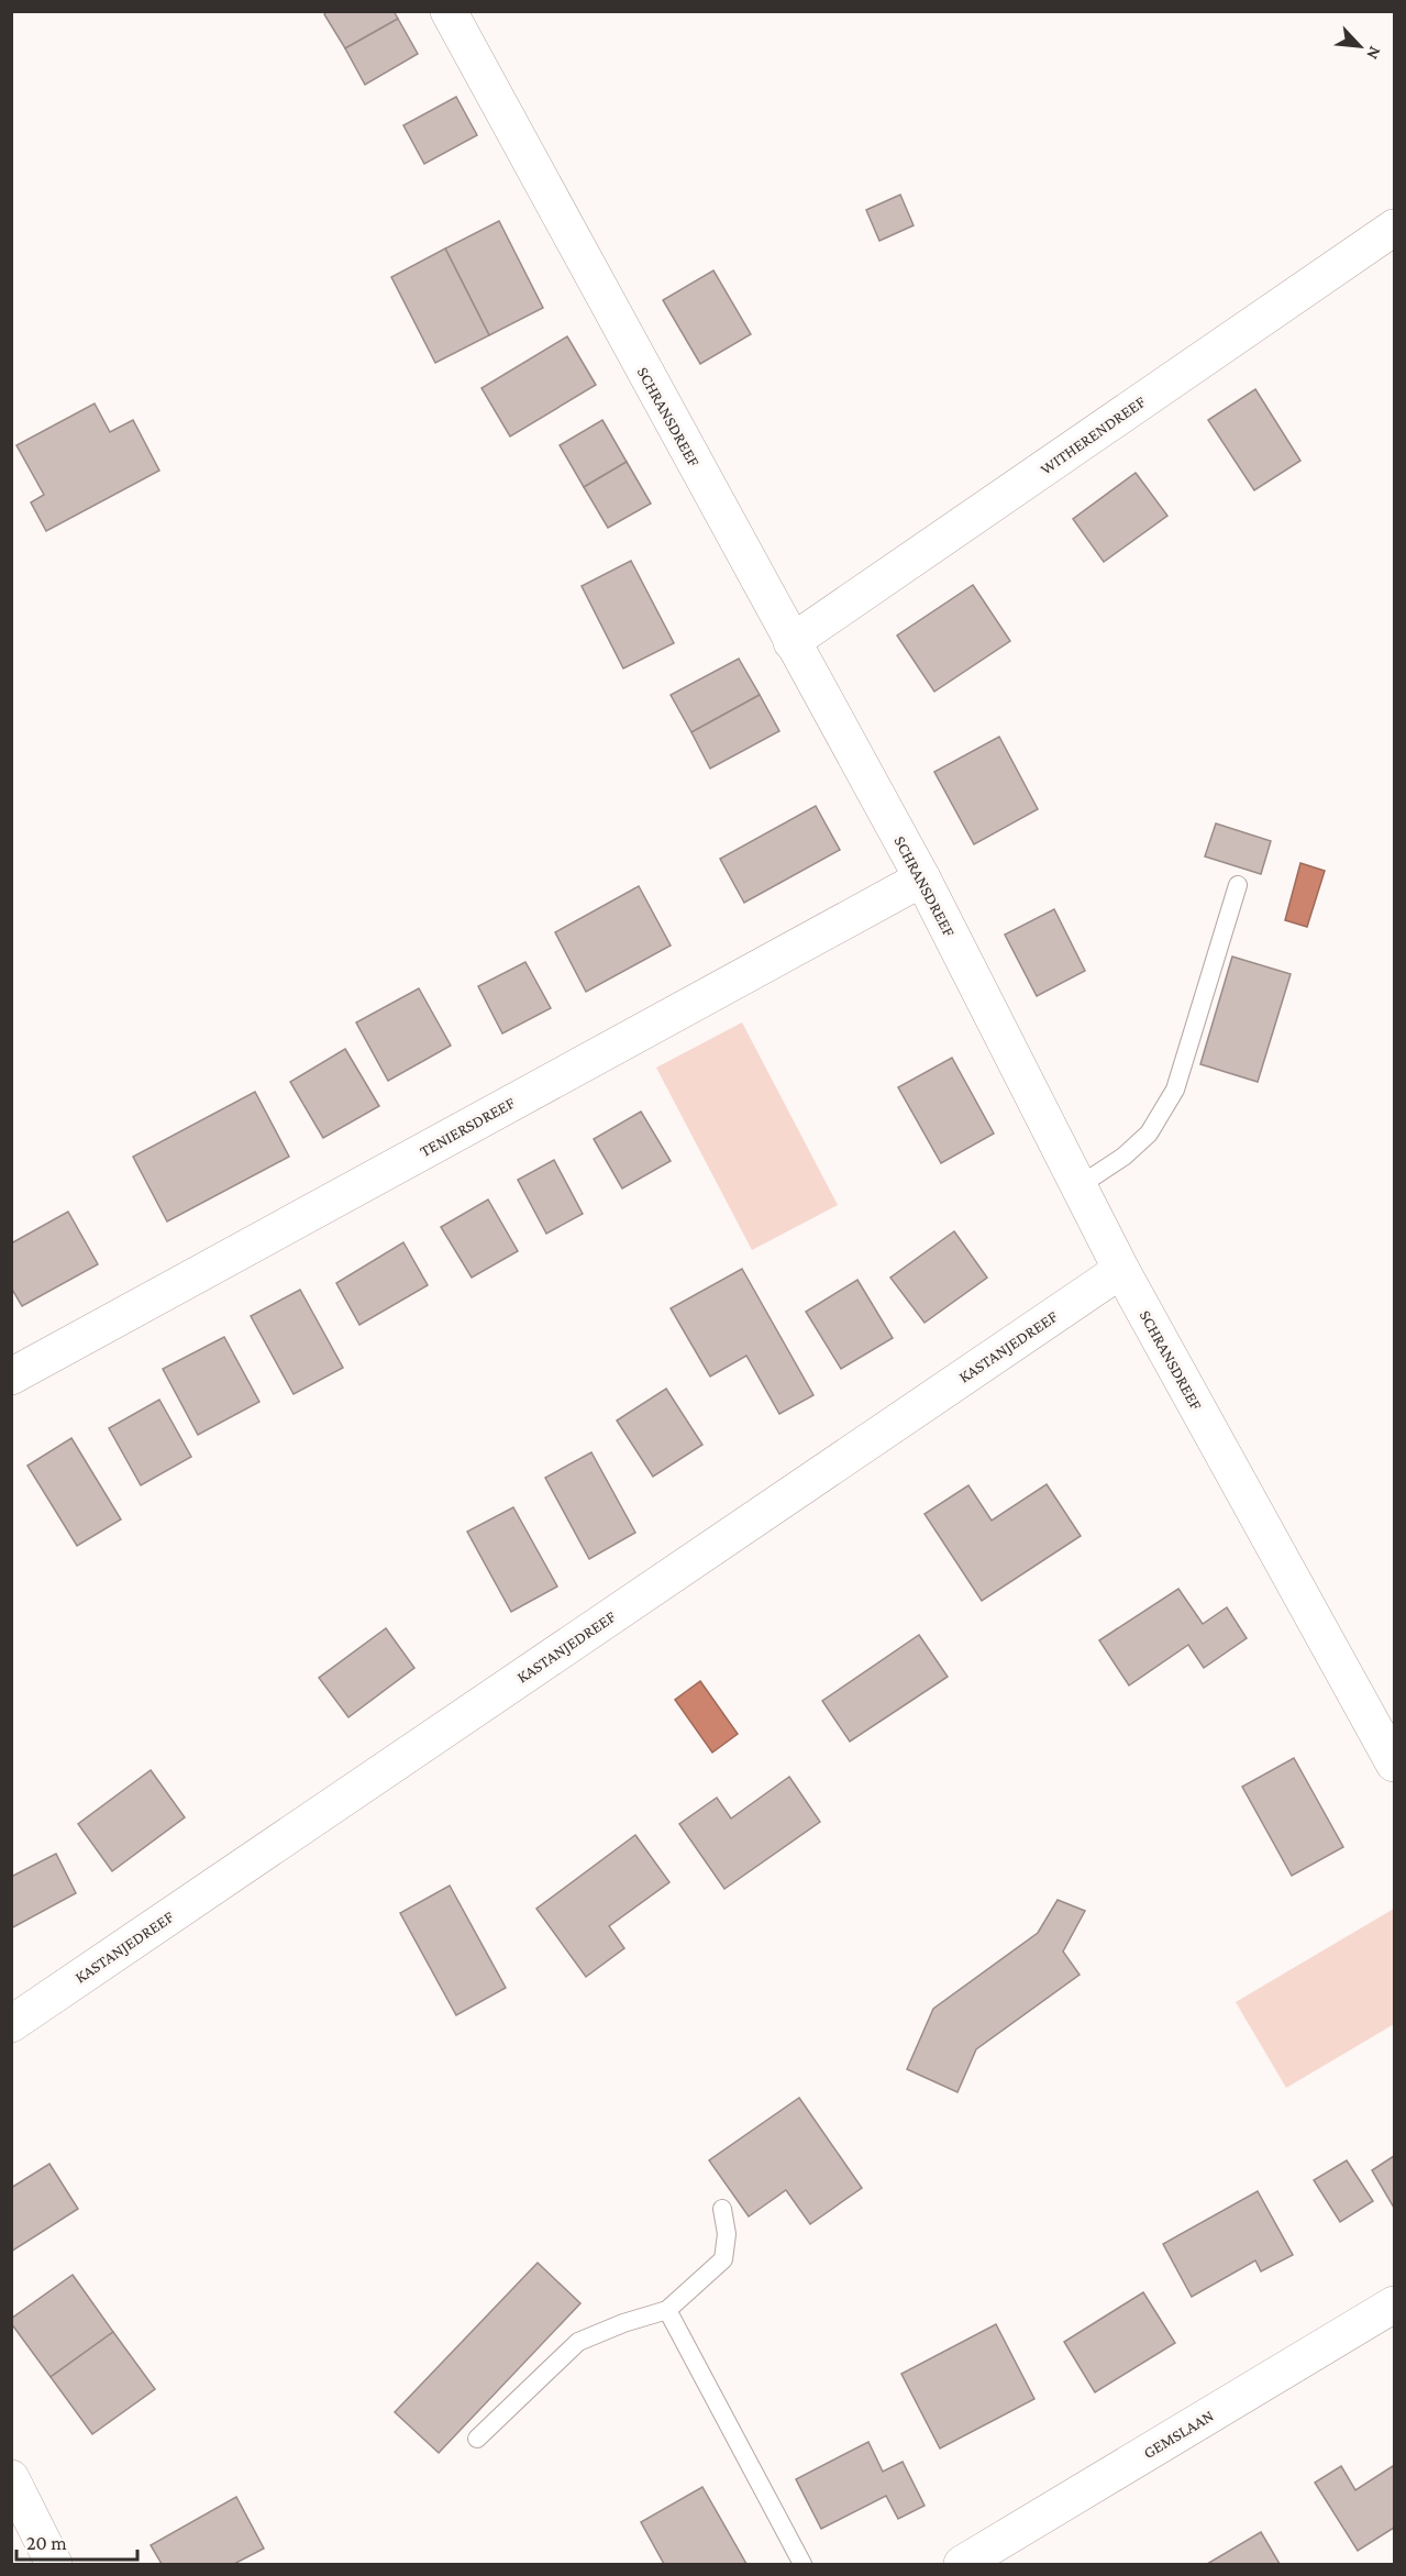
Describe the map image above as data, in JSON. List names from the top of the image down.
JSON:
{
  "streets": {
    "street": [
      "SCHRANSDREEF",
      "WITHERENDREEF",
      "TENIERSDREEF",
      "KASTANJEDREEF",
      "GEMSLAAN"
    ]
  },
  "crossings": [
    ["SCHRANSDREEF", "WITHERENDREEF"],
    ["SCHRANSDREEF", "TENIERSDREEF"],
    ["SCHRANSDREEF", "KASTANJEDREEF"]
  ],
  "scale_bar": "20 m",
  "north": "bottom right"
}
